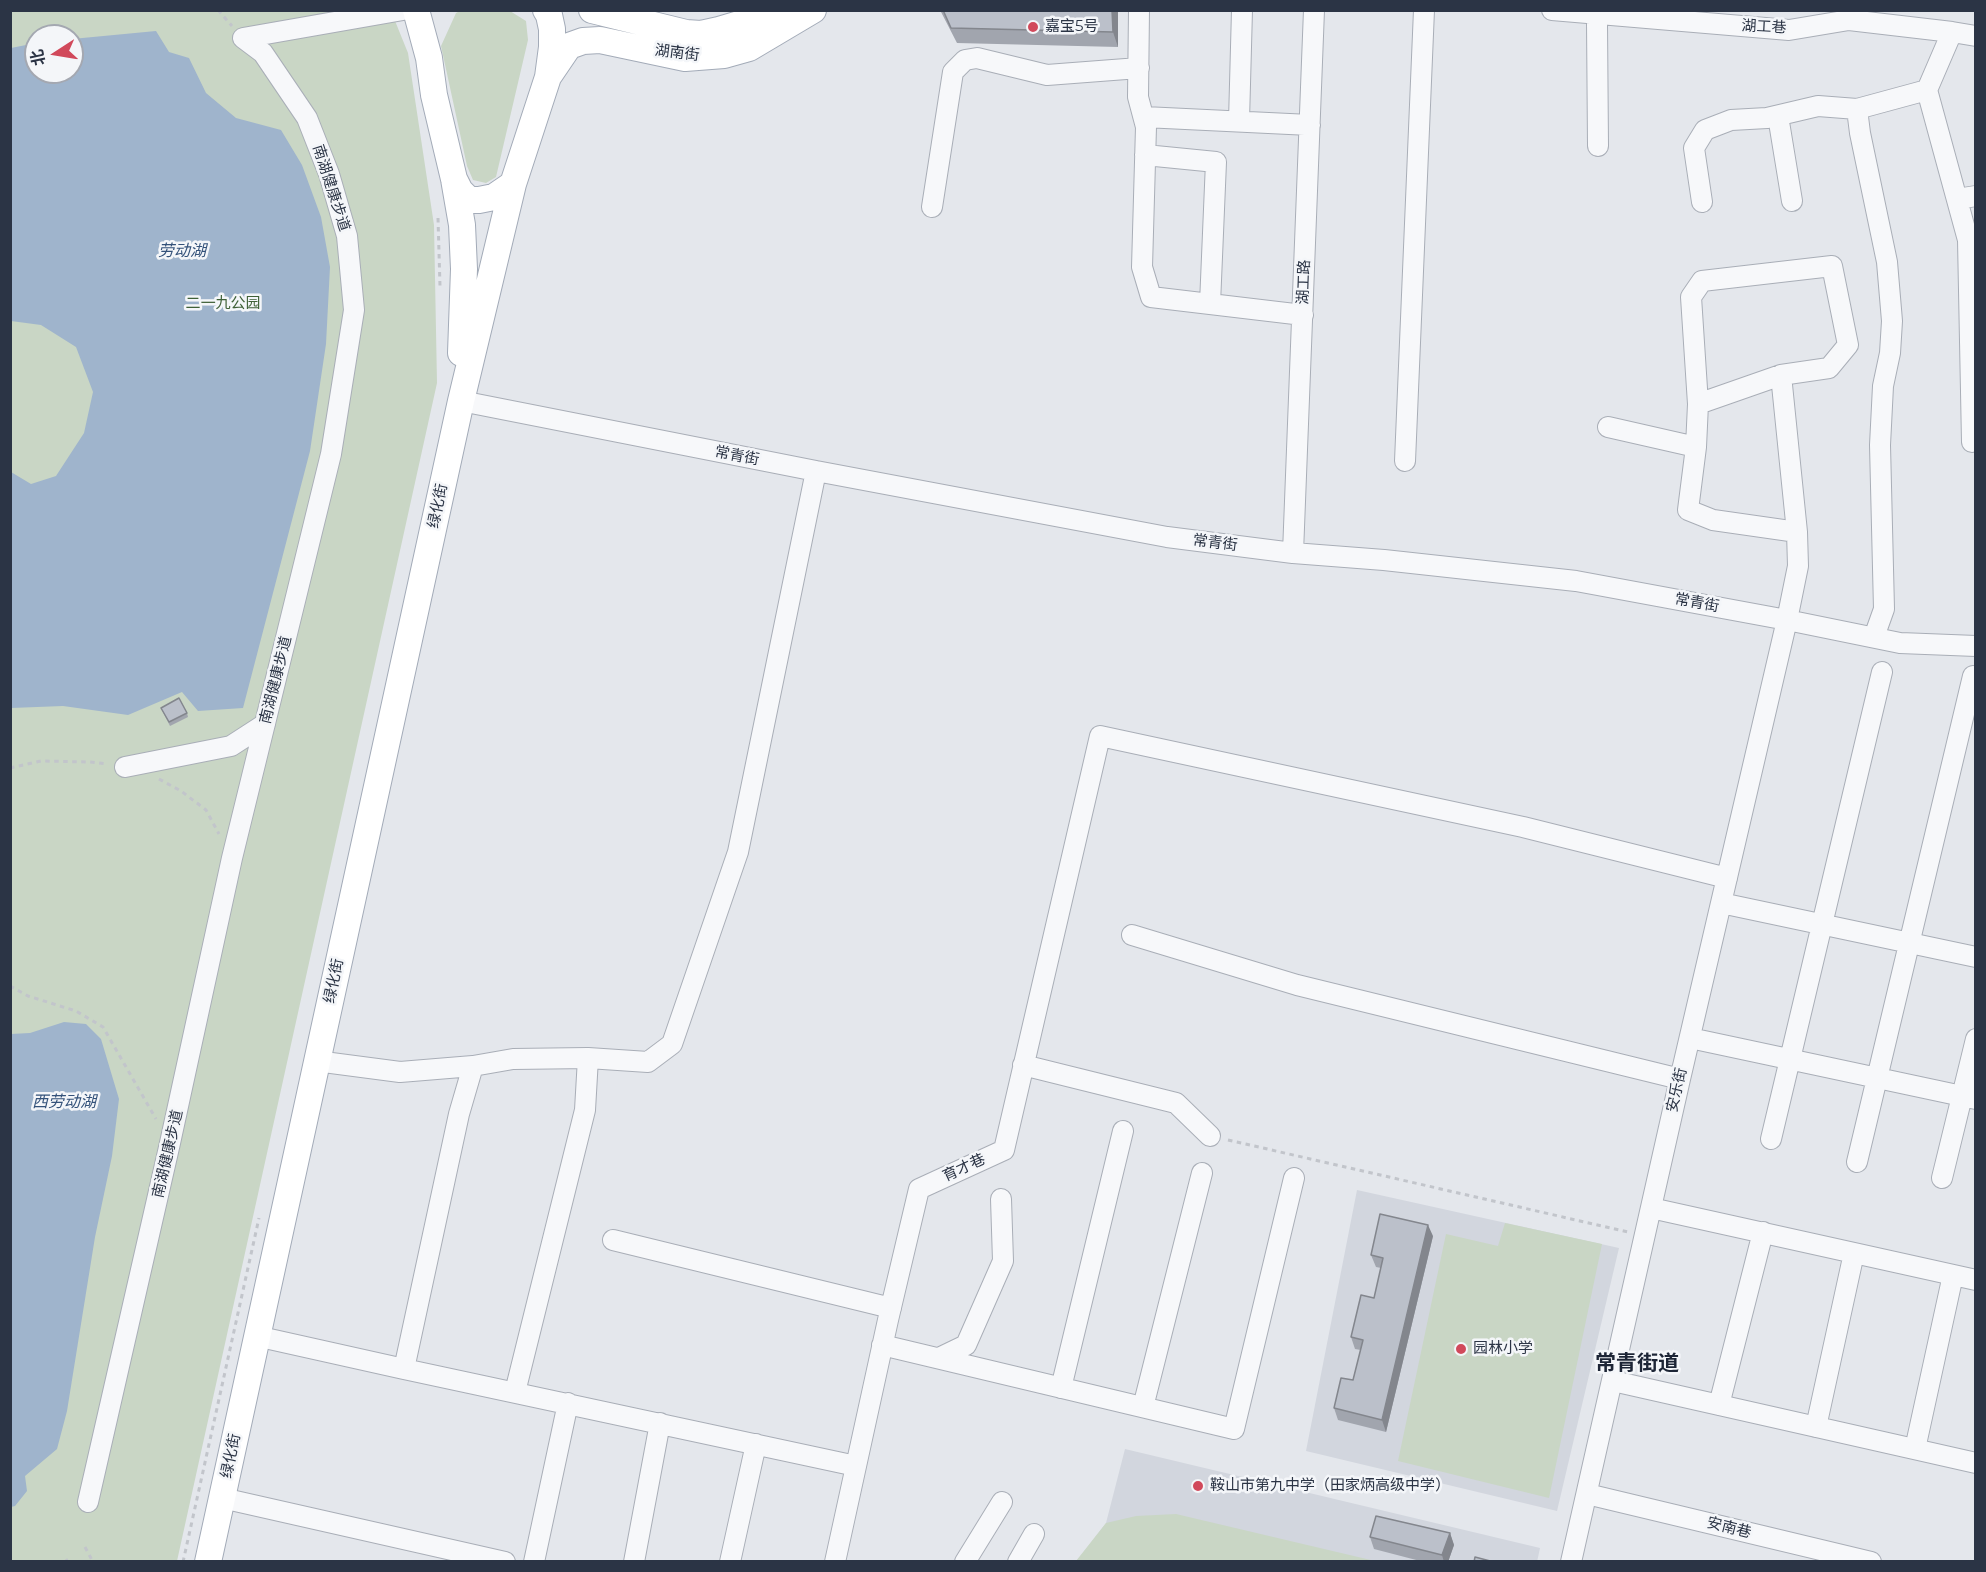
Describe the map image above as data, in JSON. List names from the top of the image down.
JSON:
{
  "streets": {
    "main road": ["湖南街", "绿化街"],
    "street": [
      "湖工巷",
      "南湖健康步道",
      "湖工路",
      "常青街",
      "安乐街",
      "育才巷",
      "安南巷"
    ]
  },
  "crossings": [
    ["湖南街", "绿化街"],
    ["湖工路", "常青街"],
    ["常青街", "绿化街"],
    ["常青街", "安乐街"],
    ["安乐街", "育才巷"],
    ["安乐街", "安南巷"]
  ],
  "districts": ["常青街道"],
  "water": ["劳动湖", "西劳动湖"],
  "parks": ["二一九公园"],
  "places": ["嘉宝5号", "园林小学", "鞍山市第九中学（田家炳高级中学）"],
  "north": "left"
}
